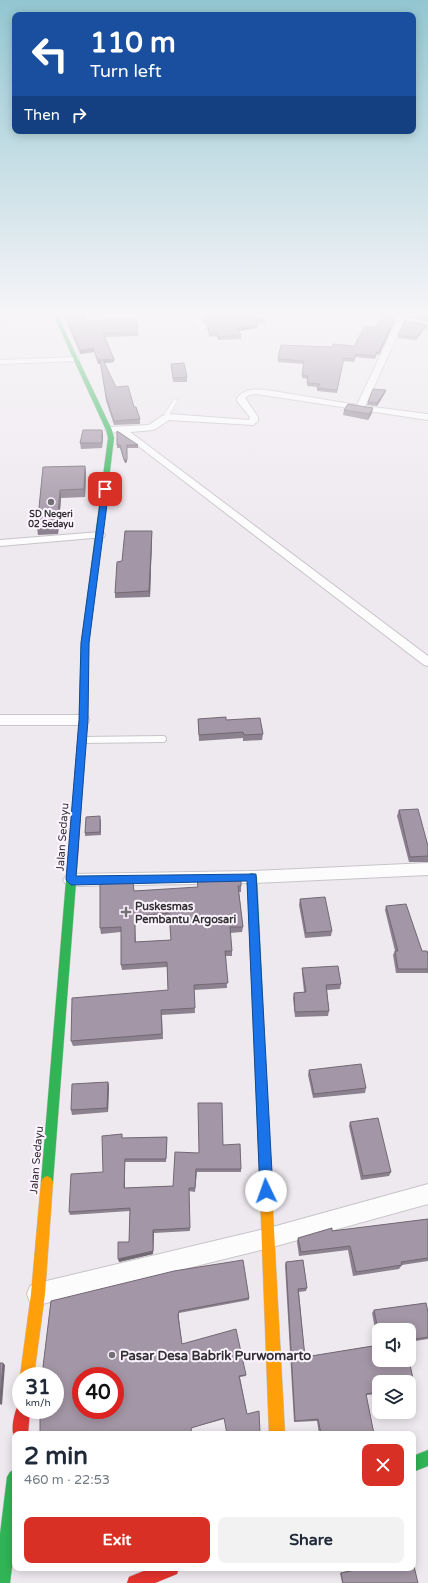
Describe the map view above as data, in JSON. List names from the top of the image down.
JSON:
{
  "streets": {
    "main road": ["Jalan Sedayu"]
  },
  "places": {
    "other": ["SD Negeri 02 Sedayu", "Pasar Desa Babrik Purwomarto"],
    "health": ["Puskesmas Pembantu Argosari"]
  },
  "page": {
    "turn": ["110 m", "Turn left"],
    "then": "Then",
    "speed": "31 km/h",
    "limit": "40",
    "heading": ["2 min", "460 m · 22:53"],
    "buttons": ["Exit", "Share"]
  }
}
